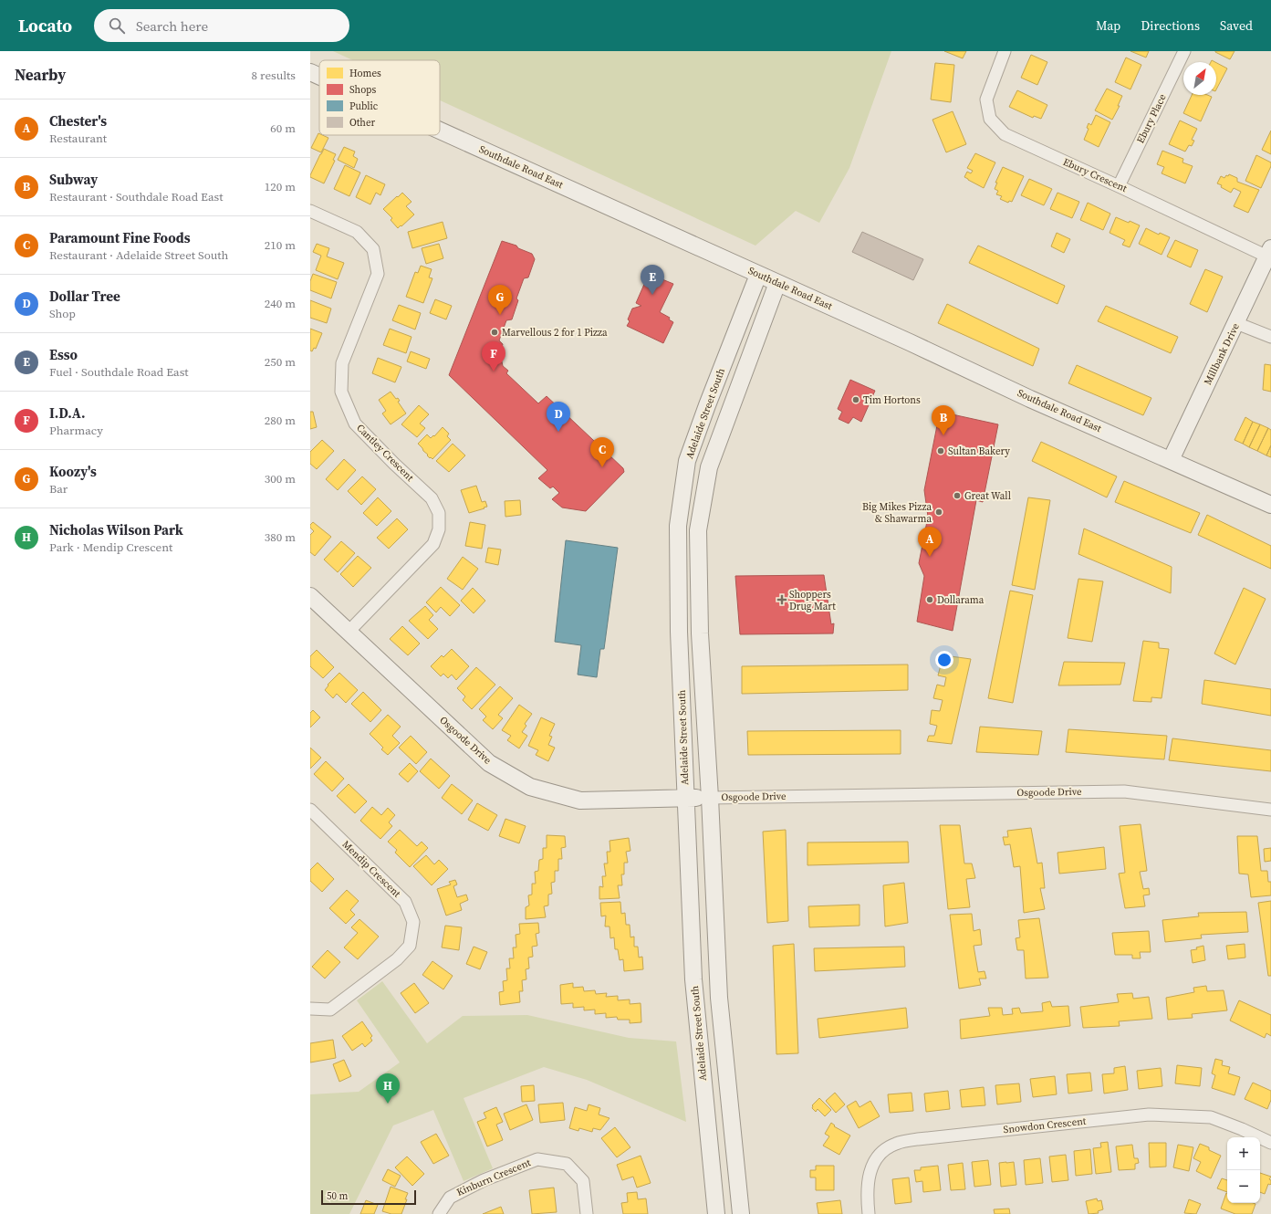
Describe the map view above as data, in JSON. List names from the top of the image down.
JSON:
{
  "streets": {
    "street": [
      "Ebury Place",
      "Southdale Road East",
      "Ebury Crescent",
      "Millbank Drive",
      "Adelaide Street South",
      "Cantley Crescent",
      "Osgoode Drive",
      "Mendip Crescent",
      "Snowdon Crescent",
      "Kinburn Crescent"
    ]
  },
  "crossings": [
    ["Ebury Place", "Ebury Crescent"],
    ["Southdale Road East", "Millbank Drive"],
    ["Southdale Road East", "Adelaide Street South"],
    ["Ebury Crescent", "Millbank Drive"],
    ["Adelaide Street South", "Osgoode Drive"],
    ["Cantley Crescent", "Osgoode Drive"]
  ],
  "places": {
    "other": [
      "Marvellous 2 for 1 Pizza",
      "Tim Hortons",
      "Sultan Bakery",
      "Great Wall",
      "Big Mikes Pizza & Shawarma",
      "Dollarama"
    ],
    "health": ["Shoppers Drug Mart"]
  },
  "legend": [
    "Homes",
    "Shops",
    "Public",
    "Other"
  ],
  "scale_bar": "50 m",
  "north": "top right",
  "page": {
    "header": "Locato",
    "search": "Search here",
    "nav": ["Map", "Directions", "Saved"],
    "heading": ["Nearby", "8 results"],
    "list": [
      {
        "mark": "A",
        "name": "Chester's",
        "note": "Restaurant",
        "value": "60 m"
      },
      {
        "mark": "B",
        "name": "Subway",
        "note": "Restaurant · Southdale Road East",
        "value": "120 m"
      },
      {
        "mark": "C",
        "name": "Paramount Fine Foods",
        "note": "Restaurant · Adelaide Street South",
        "value": "210 m"
      },
      {
        "mark": "D",
        "name": "Dollar Tree",
        "note": "Shop",
        "value": "240 m"
      },
      {
        "mark": "E",
        "name": "Esso",
        "note": "Fuel · Southdale Road East",
        "value": "250 m"
      },
      {
        "mark": "F",
        "name": "I.D.A.",
        "note": "Pharmacy",
        "value": "280 m"
      },
      {
        "mark": "G",
        "name": "Koozy's",
        "note": "Bar",
        "value": "300 m"
      },
      {
        "mark": "H",
        "name": "Nicholas Wilson Park",
        "note": "Park · Mendip Crescent",
        "value": "380 m"
      }
    ],
    "pins": [
      "E",
      "G",
      "F",
      "D",
      "B",
      "C",
      "A",
      "H"
    ],
    "map_buttons": ["+", "−"],
    "scale": "50 m"
  }
}
